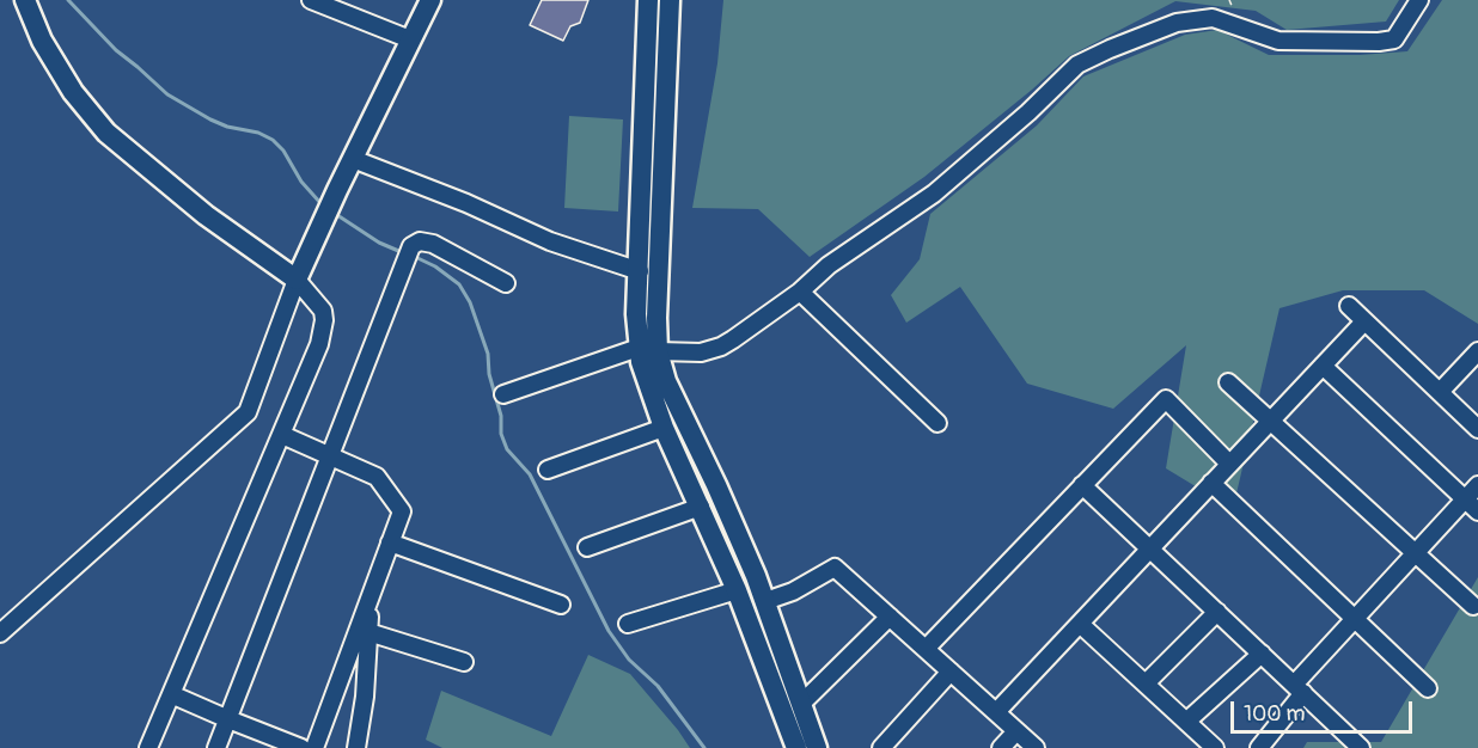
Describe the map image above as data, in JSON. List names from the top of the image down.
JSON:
{
  "scale_bar": "100 m"
}
